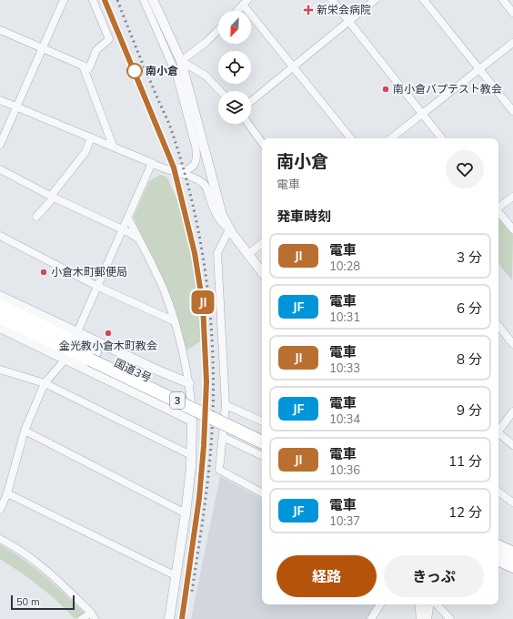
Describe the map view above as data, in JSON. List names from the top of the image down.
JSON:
{
  "streets": {
    "highway": ["国道3号", "3"]
  },
  "places": {
    "health": ["新栄会病院"],
    "other": [
      "南小倉",
      "南小倉バプテスト教会",
      "小倉木町郵便局",
      "金光教小倉木町教会"
    ]
  },
  "scale_bar": "50 m",
  "north": "bottom left",
  "page": {
    "on_map": "JI",
    "heading": [
      ["南小倉", "電車"],
      "発車時刻"
    ],
    "list": [
      {
        "mark": "JI",
        "name": "電車",
        "note": "10:28",
        "value": "3 分"
      },
      {
        "mark": "JF",
        "name": "電車",
        "note": "10:31",
        "value": "6 分"
      },
      {
        "mark": "JI",
        "name": "電車",
        "note": "10:33",
        "value": "8 分"
      },
      {
        "mark": "JF",
        "name": "電車",
        "note": "10:34",
        "value": "9 分"
      },
      {
        "mark": "JI",
        "name": "電車",
        "note": "10:36",
        "value": "11 分"
      },
      {
        "mark": "JF",
        "name": "電車",
        "note": "10:37",
        "value": "12 分"
      }
    ],
    "buttons": ["経路", "きっぷ"],
    "scale": "50 m"
  }
}
